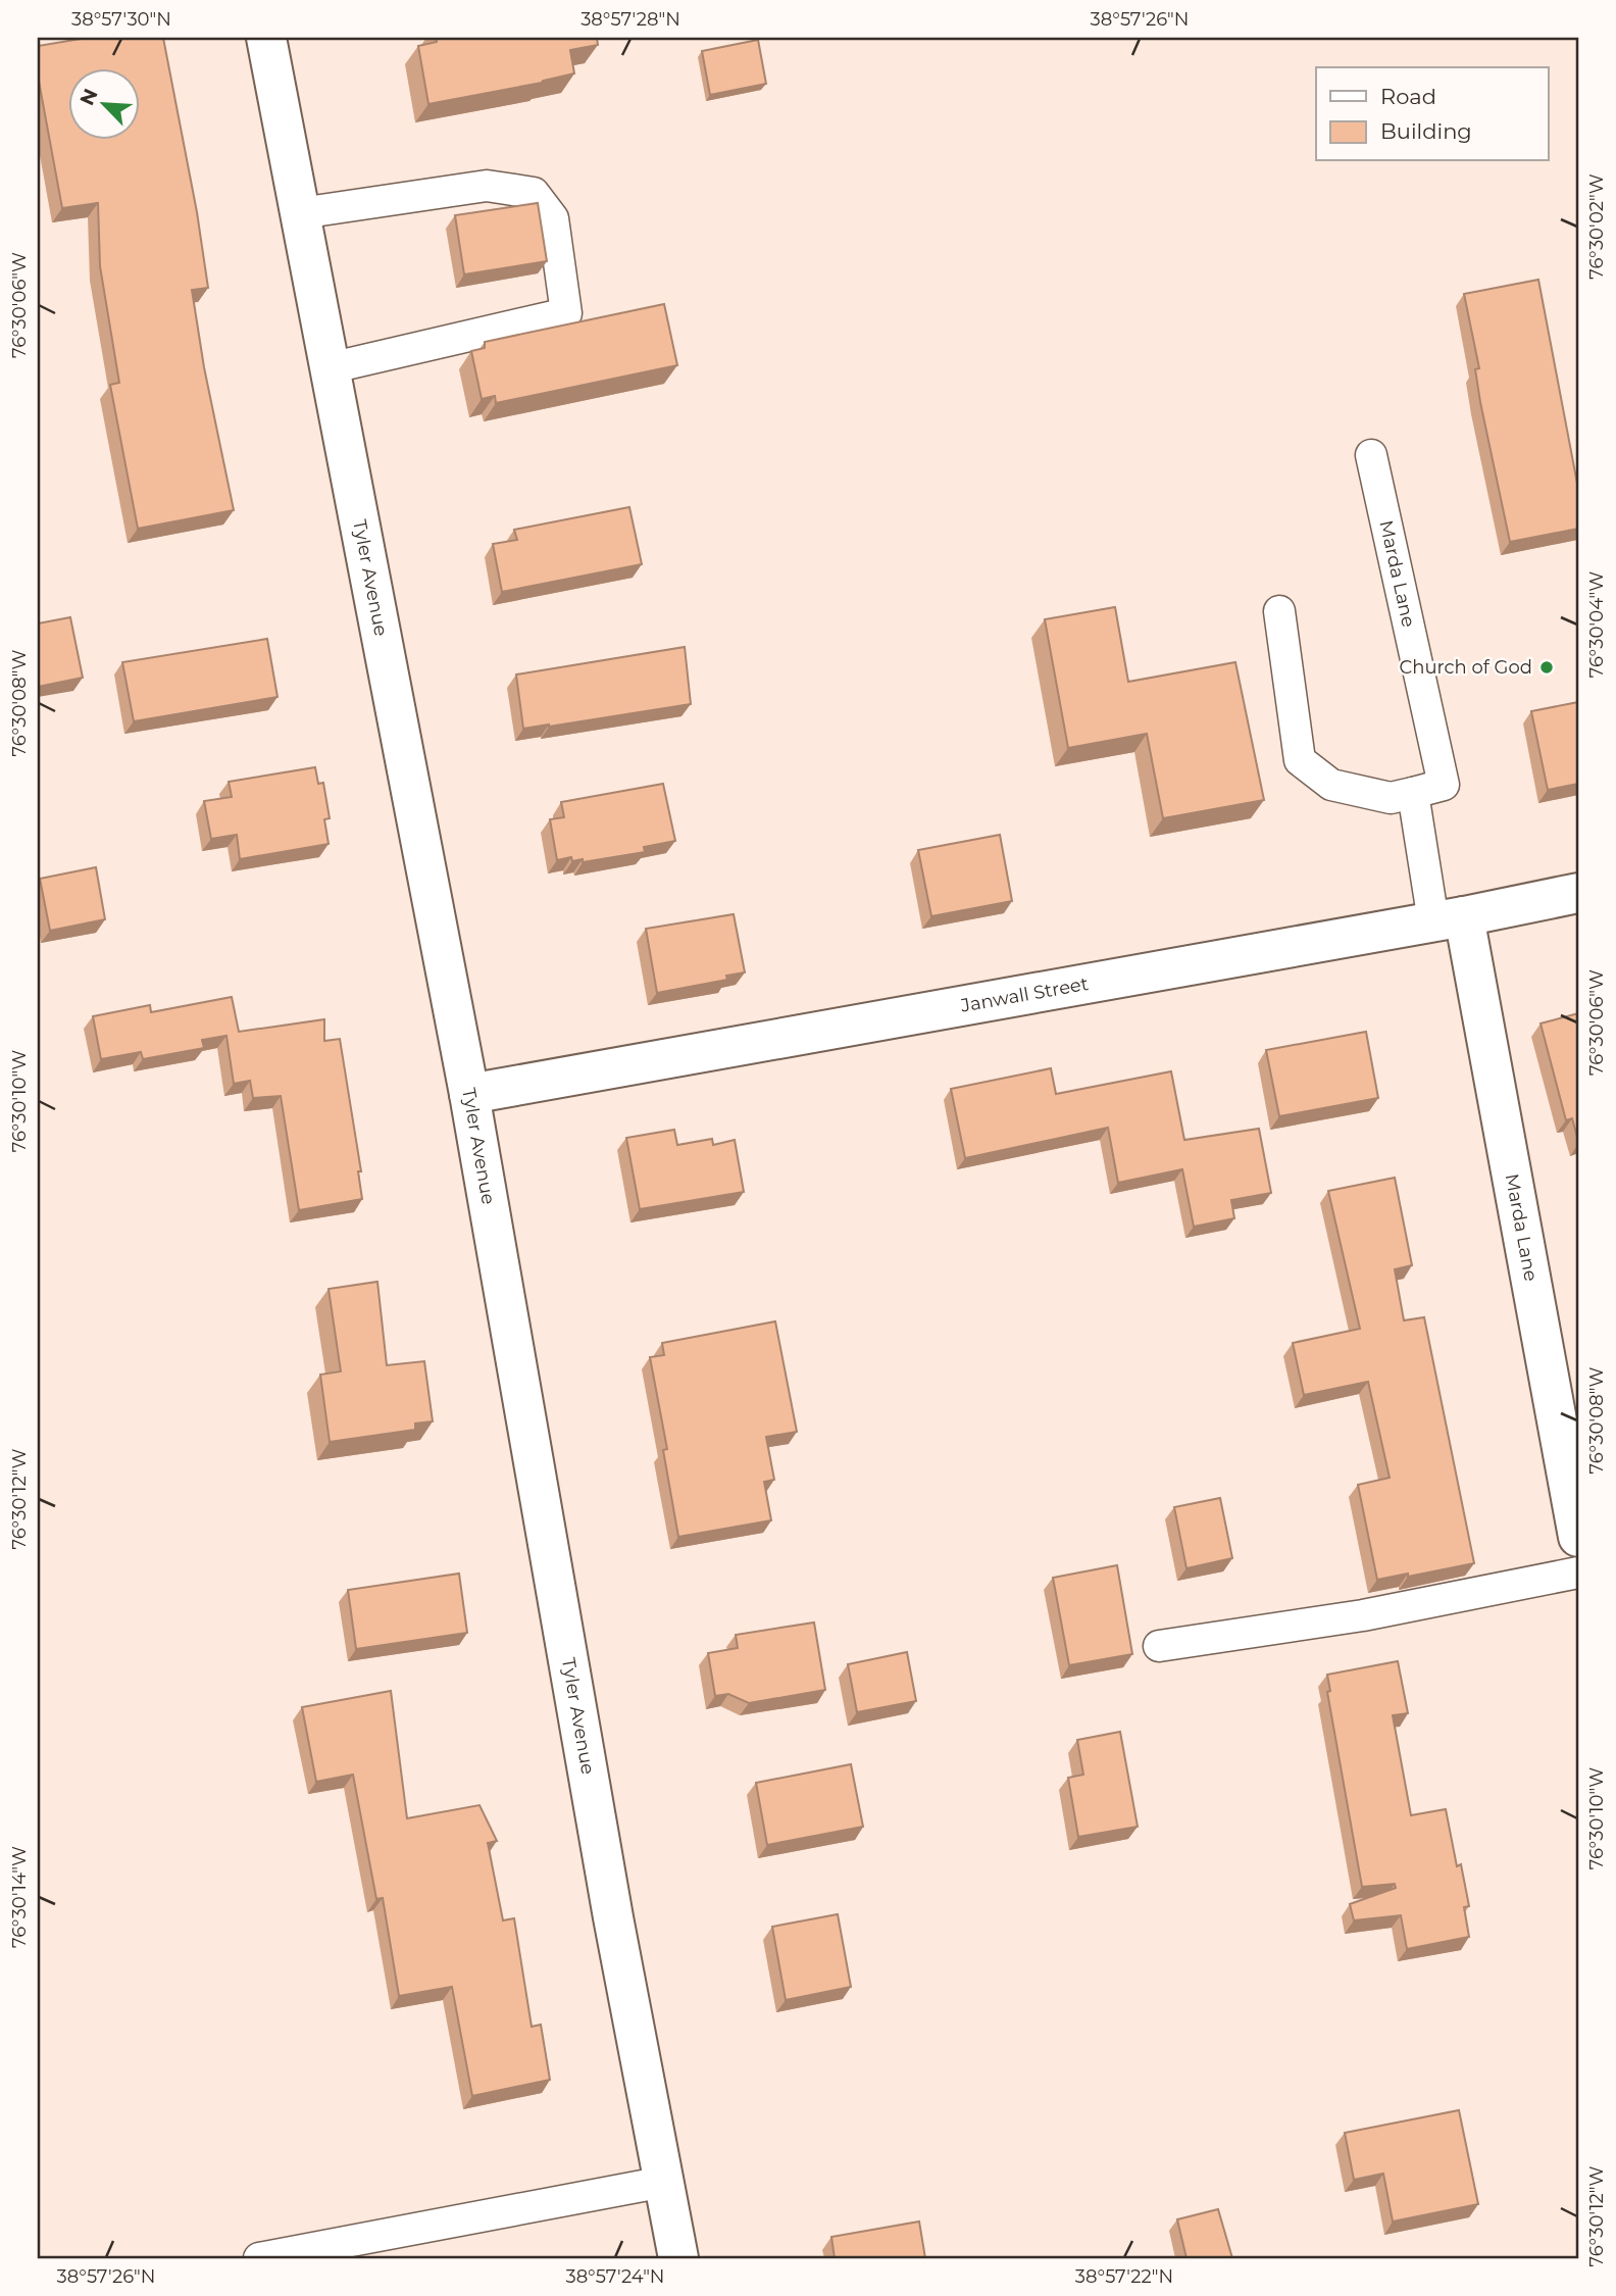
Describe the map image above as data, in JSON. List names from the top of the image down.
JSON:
{
  "streets": {
    "street": ["Marda Lane", "Tyler Avenue", "Janwall Street"]
  },
  "crossings": [
    ["Marda Lane", "Janwall Street"],
    ["Tyler Avenue", "Janwall Street"]
  ],
  "places": ["Church of God"],
  "legend": ["Road", "Building"],
  "north": "top left",
  "coordinates": [
    "38°57'30\"N",
    "38°57'28\"N",
    "38°57'26\"N",
    "76°30'02\"W",
    "76°30'06\"W",
    "76°30'04\"W",
    "76°30'08\"W",
    "76°30'10\"W",
    "76°30'12\"W",
    "76°30'14\"W",
    "38°57'24\"N",
    "38°57'22\"N"
  ]
}
